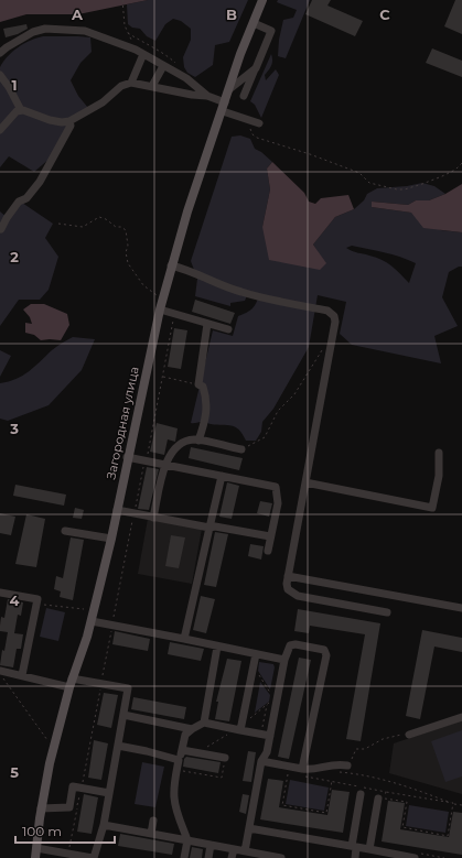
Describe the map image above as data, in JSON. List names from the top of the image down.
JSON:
{
  "streets": {
    "main road": ["Загородная улица"]
  },
  "scale_bar": "100 m",
  "grid": {
    "columns": ["A", "B", "C"],
    "rows": [
      "1",
      "2",
      "3",
      "4",
      "5"
    ]
  }
}
